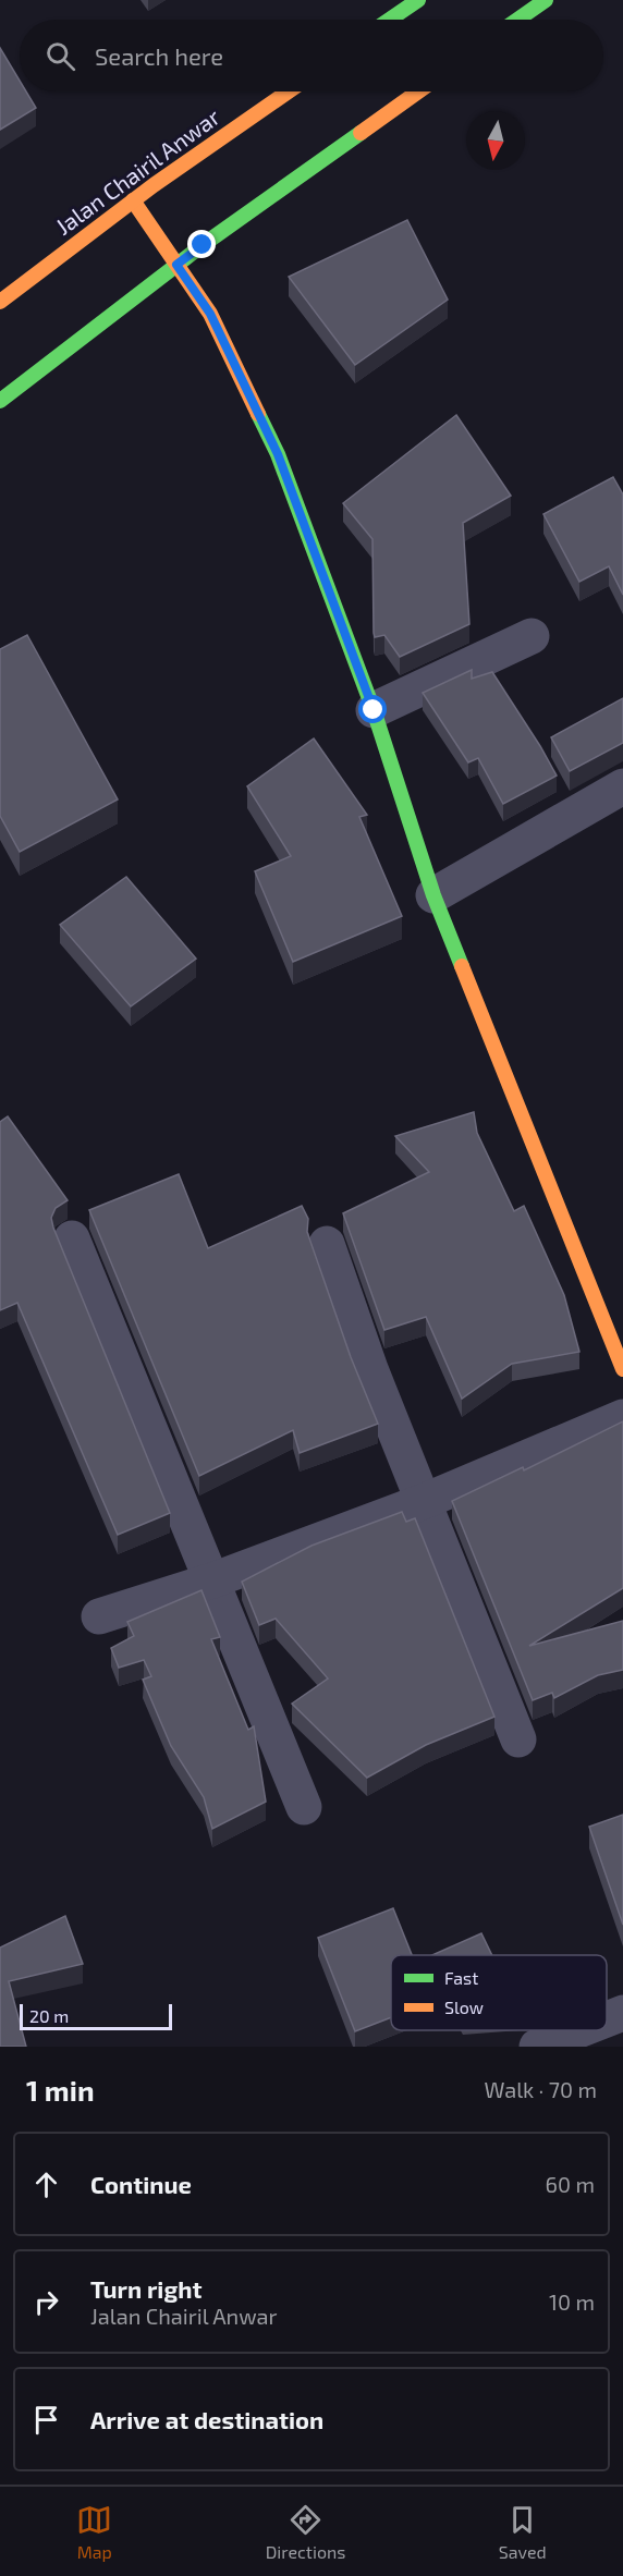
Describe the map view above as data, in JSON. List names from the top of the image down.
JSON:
{
  "streets": {
    "street": ["Jalan Chairil Anwar"]
  },
  "legend": ["Fast", "Slow"],
  "scale_bar": "20 m",
  "north": "bottom",
  "page": {
    "search": "Search here",
    "scale": "20 m",
    "heading": ["1 min", "Walk · 70 m"],
    "list": [
      ["Continue", "60 m"],
      ["Turn right", "Jalan Chairil Anwar", "10 m"],
      "Arrive at destination"
    ],
    "nav": ["Map", "Directions", "Saved"]
  }
}
